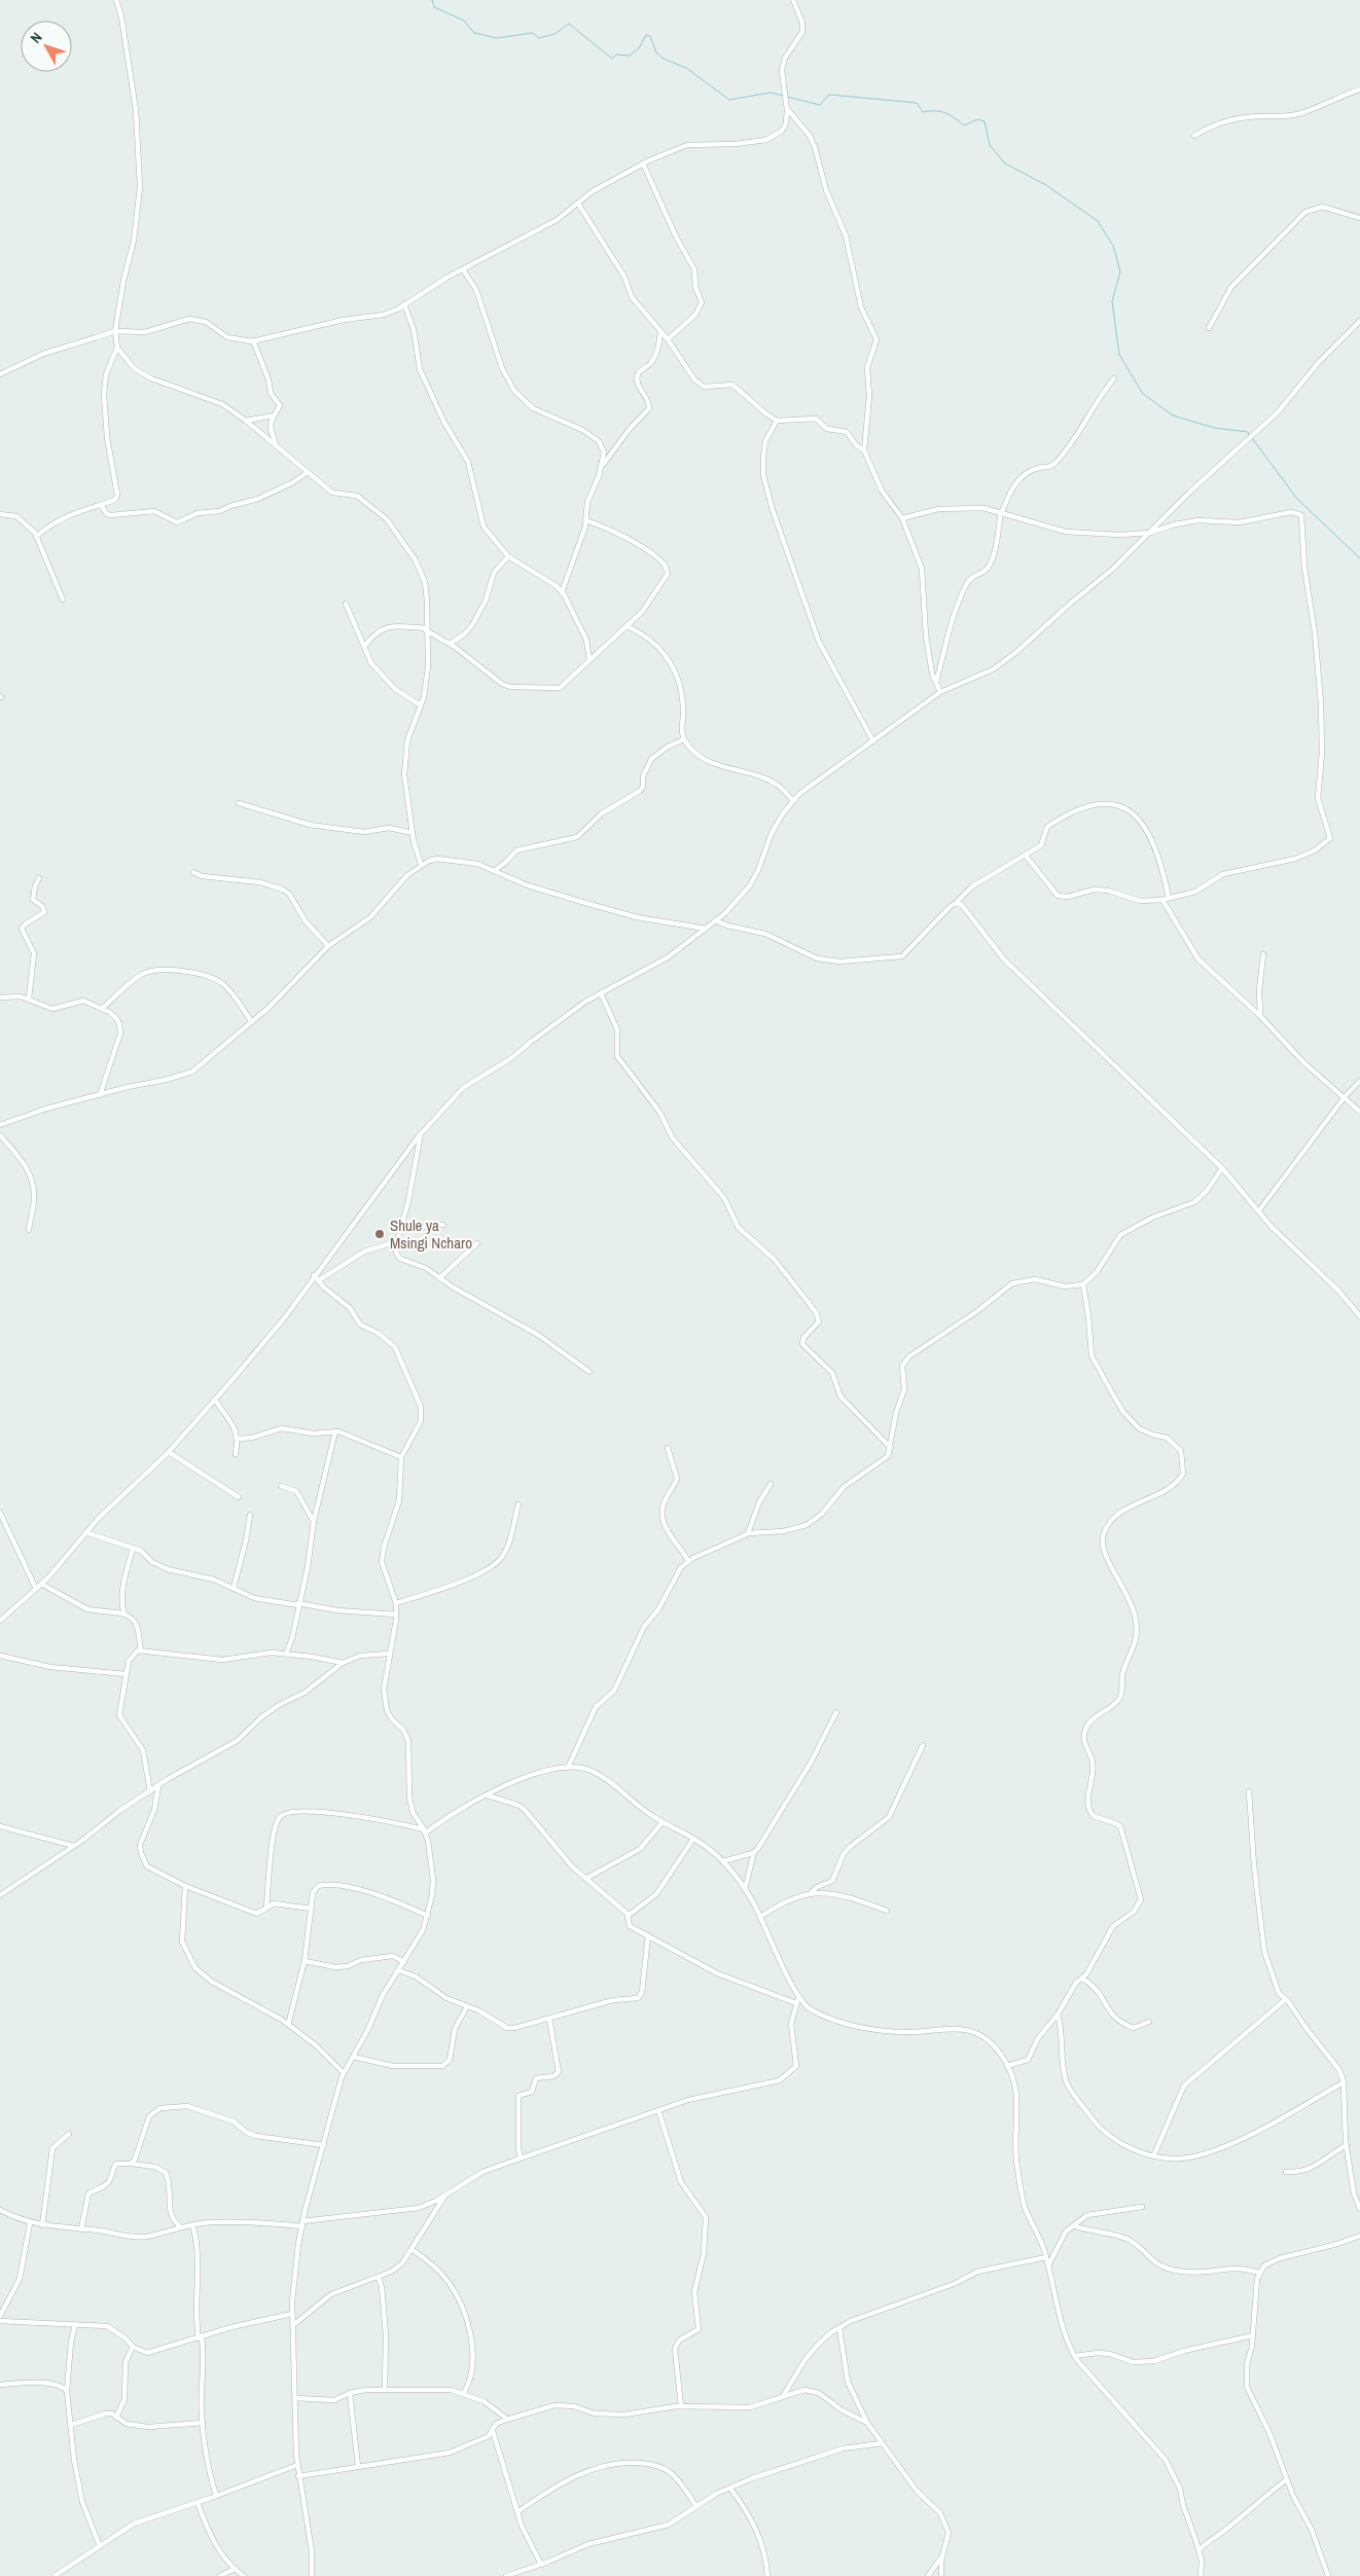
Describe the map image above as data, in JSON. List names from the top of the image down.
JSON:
{
  "places": ["Shule ya Msingi Ncharo"],
  "north": "top left"
}
